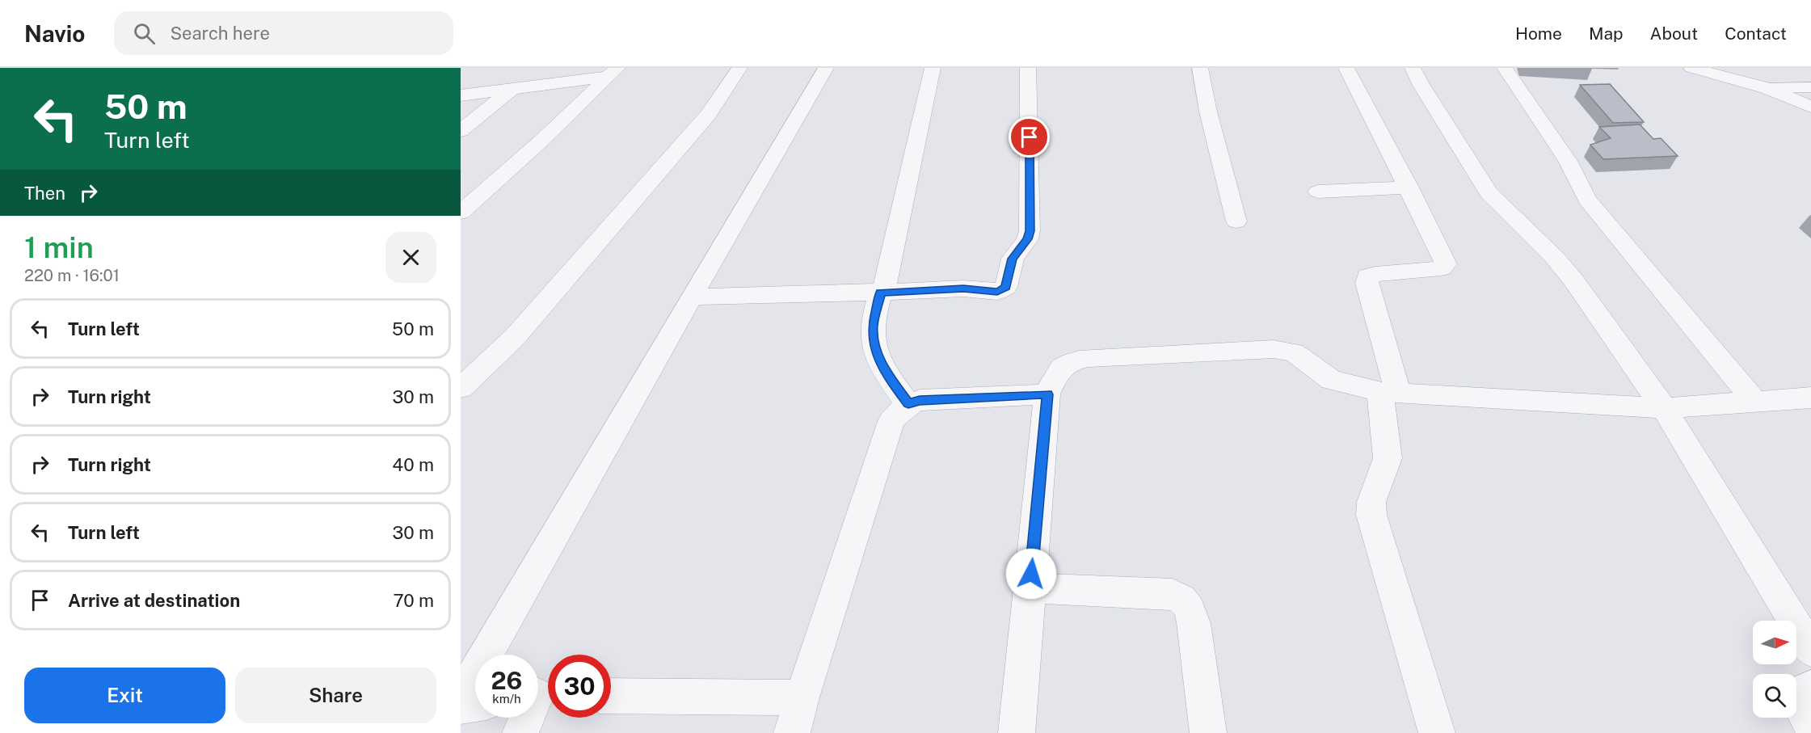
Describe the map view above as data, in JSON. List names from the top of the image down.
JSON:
{
  "north": "right",
  "page": {
    "header": "Navio",
    "search": "Search here",
    "nav": [
      "Home",
      "Map",
      "About",
      "Contact"
    ],
    "turn": ["50 m", "Turn left"],
    "then": "Then",
    "heading": ["1 min", "220 m · 16:01"],
    "list": [
      {
        "name": "Turn left",
        "value": "50 m"
      },
      {
        "name": "Turn right",
        "value": "30 m"
      },
      {
        "name": "Turn right",
        "value": "40 m"
      },
      {
        "name": "Turn left",
        "value": "30 m"
      },
      {
        "name": "Arrive at destination",
        "value": "70 m"
      }
    ],
    "speed": "26 km/h",
    "limit": "30",
    "buttons": ["Exit", "Share"]
  }
}
